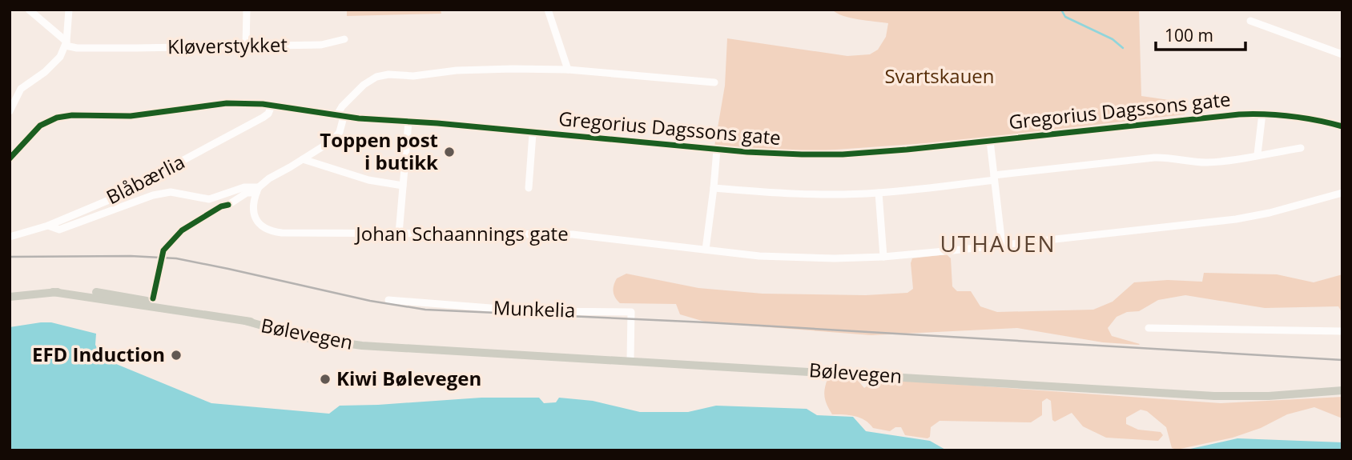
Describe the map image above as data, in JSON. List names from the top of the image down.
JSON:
{
  "streets": {
    "main road": ["Bølevegen"],
    "street": [
      "Kløverstykket",
      "Gregorius Dagssons gate",
      "Blåbærlia",
      "Johan Schaannings gate",
      "Munkelia"
    ]
  },
  "crossings": [
    ["Gregorius Dagssons gate", "Blåbærlia"],
    ["Munkelia", "Bølevegen"]
  ],
  "districts": ["UTHAUEN"],
  "parks": ["Svartskauen"],
  "places": ["Toppen post i butikk", "EFD Induction", "Kiwi Bølevegen"],
  "scale_bar": "100 m"
}
